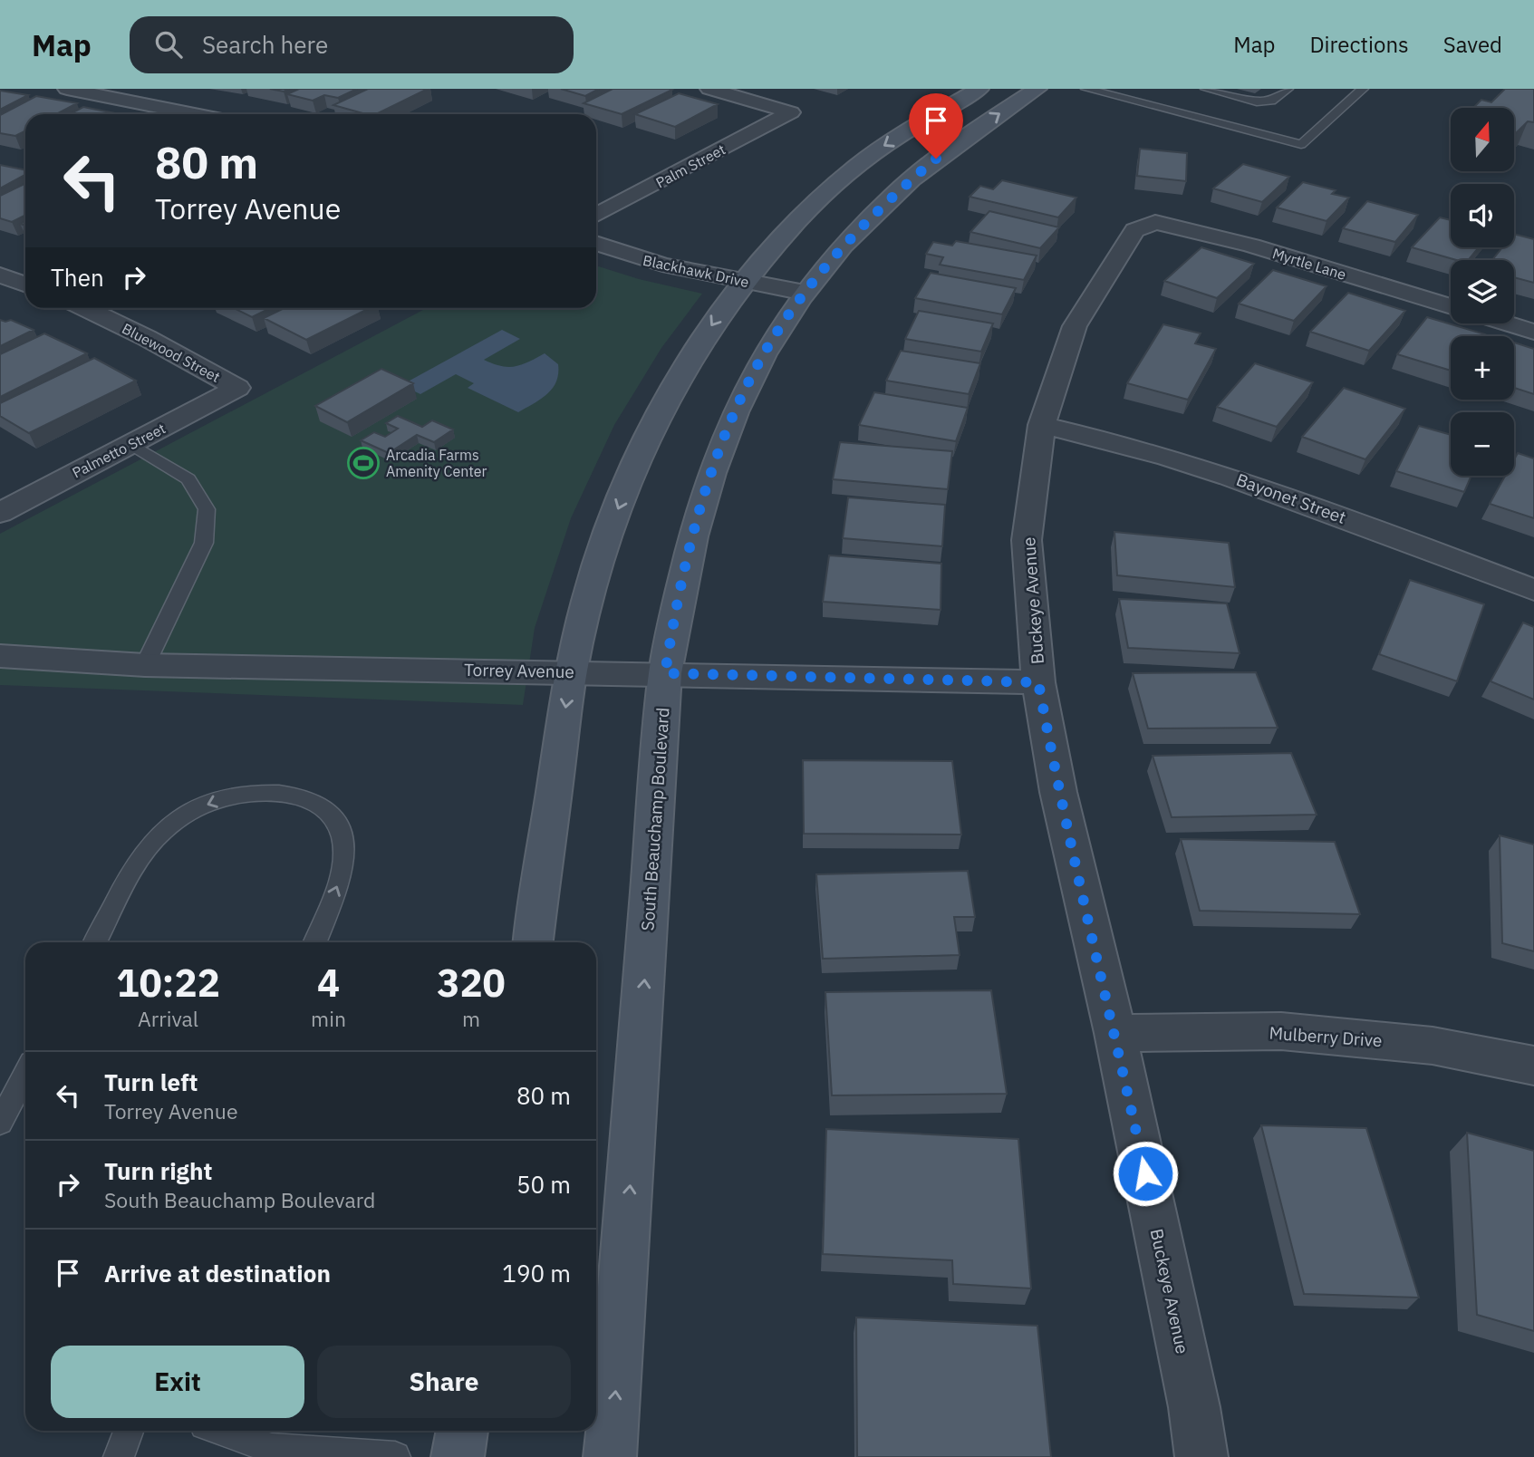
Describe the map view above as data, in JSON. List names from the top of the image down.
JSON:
{
  "streets": {
    "street": [
      "Palm Street",
      "Myrtle Lane",
      "Blackhawk Drive",
      "Bluewood Street",
      "Palmetto Street",
      "Bayonet Street",
      "Buckeye Avenue",
      "Torrey Avenue",
      "South Beauchamp Boulevard",
      "Mulberry Drive"
    ]
  },
  "crossings": [
    ["Myrtle Lane", "Buckeye Avenue"],
    ["Blackhawk Drive", "South Beauchamp Boulevard"],
    ["Bluewood Street", "Palmetto Street"],
    ["Bayonet Street", "Buckeye Avenue"],
    ["Buckeye Avenue", "Torrey Avenue"],
    ["Buckeye Avenue", "Mulberry Drive"],
    ["Torrey Avenue", "South Beauchamp Boulevard"]
  ],
  "one_way": ["South Beauchamp Boulevard"],
  "places": {
    "sports": ["Arcadia Farms Amenity Center"]
  },
  "north": "top",
  "page": {
    "header": "Map",
    "search": "Search here",
    "nav": ["Map", "Directions", "Saved"],
    "map_buttons": ["+", "−"],
    "turn": ["80 m", "Torrey Avenue"],
    "then": "Then",
    "eta": [
      "10:22",
      "Arrival",
      "4",
      "min",
      "320",
      "m"
    ],
    "list": [
      {
        "name": "Turn left",
        "note": "Torrey Avenue",
        "value": "80 m"
      },
      {
        "name": "Turn right",
        "note": "South Beauchamp Boulevard",
        "value": "50 m"
      },
      {
        "name": "Arrive at destination",
        "value": "190 m"
      }
    ],
    "buttons": ["Exit", "Share"]
  }
}
